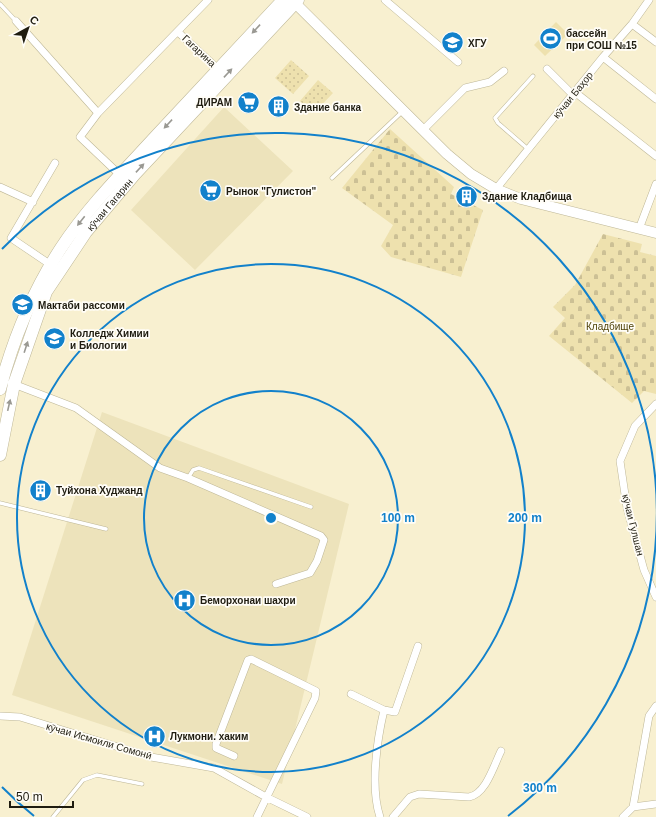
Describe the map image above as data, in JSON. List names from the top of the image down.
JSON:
{
  "streets": {
    "highway": ["кӯчаи Гагарин"],
    "street": [
      "Гагарина",
      "кӯчаи Баҳор",
      "кӯчаи Гулшан",
      "кӯчаи Исмоили Сомонӣ"
    ]
  },
  "crossings": [
    ["Гагарина", "кӯчаи Гагарин"]
  ],
  "parks": ["Кладбище"],
  "places": {
    "sports": ["бассейн при СОШ №15"],
    "school or university": ["ХГУ", "Мактаби рассоми", "Колледж Химии и Биологии"],
    "supermarket": ["ДИРАМ", "Рынок \"Гулистон\""],
    "building": ["Здание банка", "Здание Кладбища", "Туйхона Худжанд"],
    "hospital": ["Беморхонаи шахри", "Лукмони. хаким"]
  },
  "scale_bar": "50 m",
  "north": "top right",
  "rings": ["100 m", "200 m", "300 m"]
}
